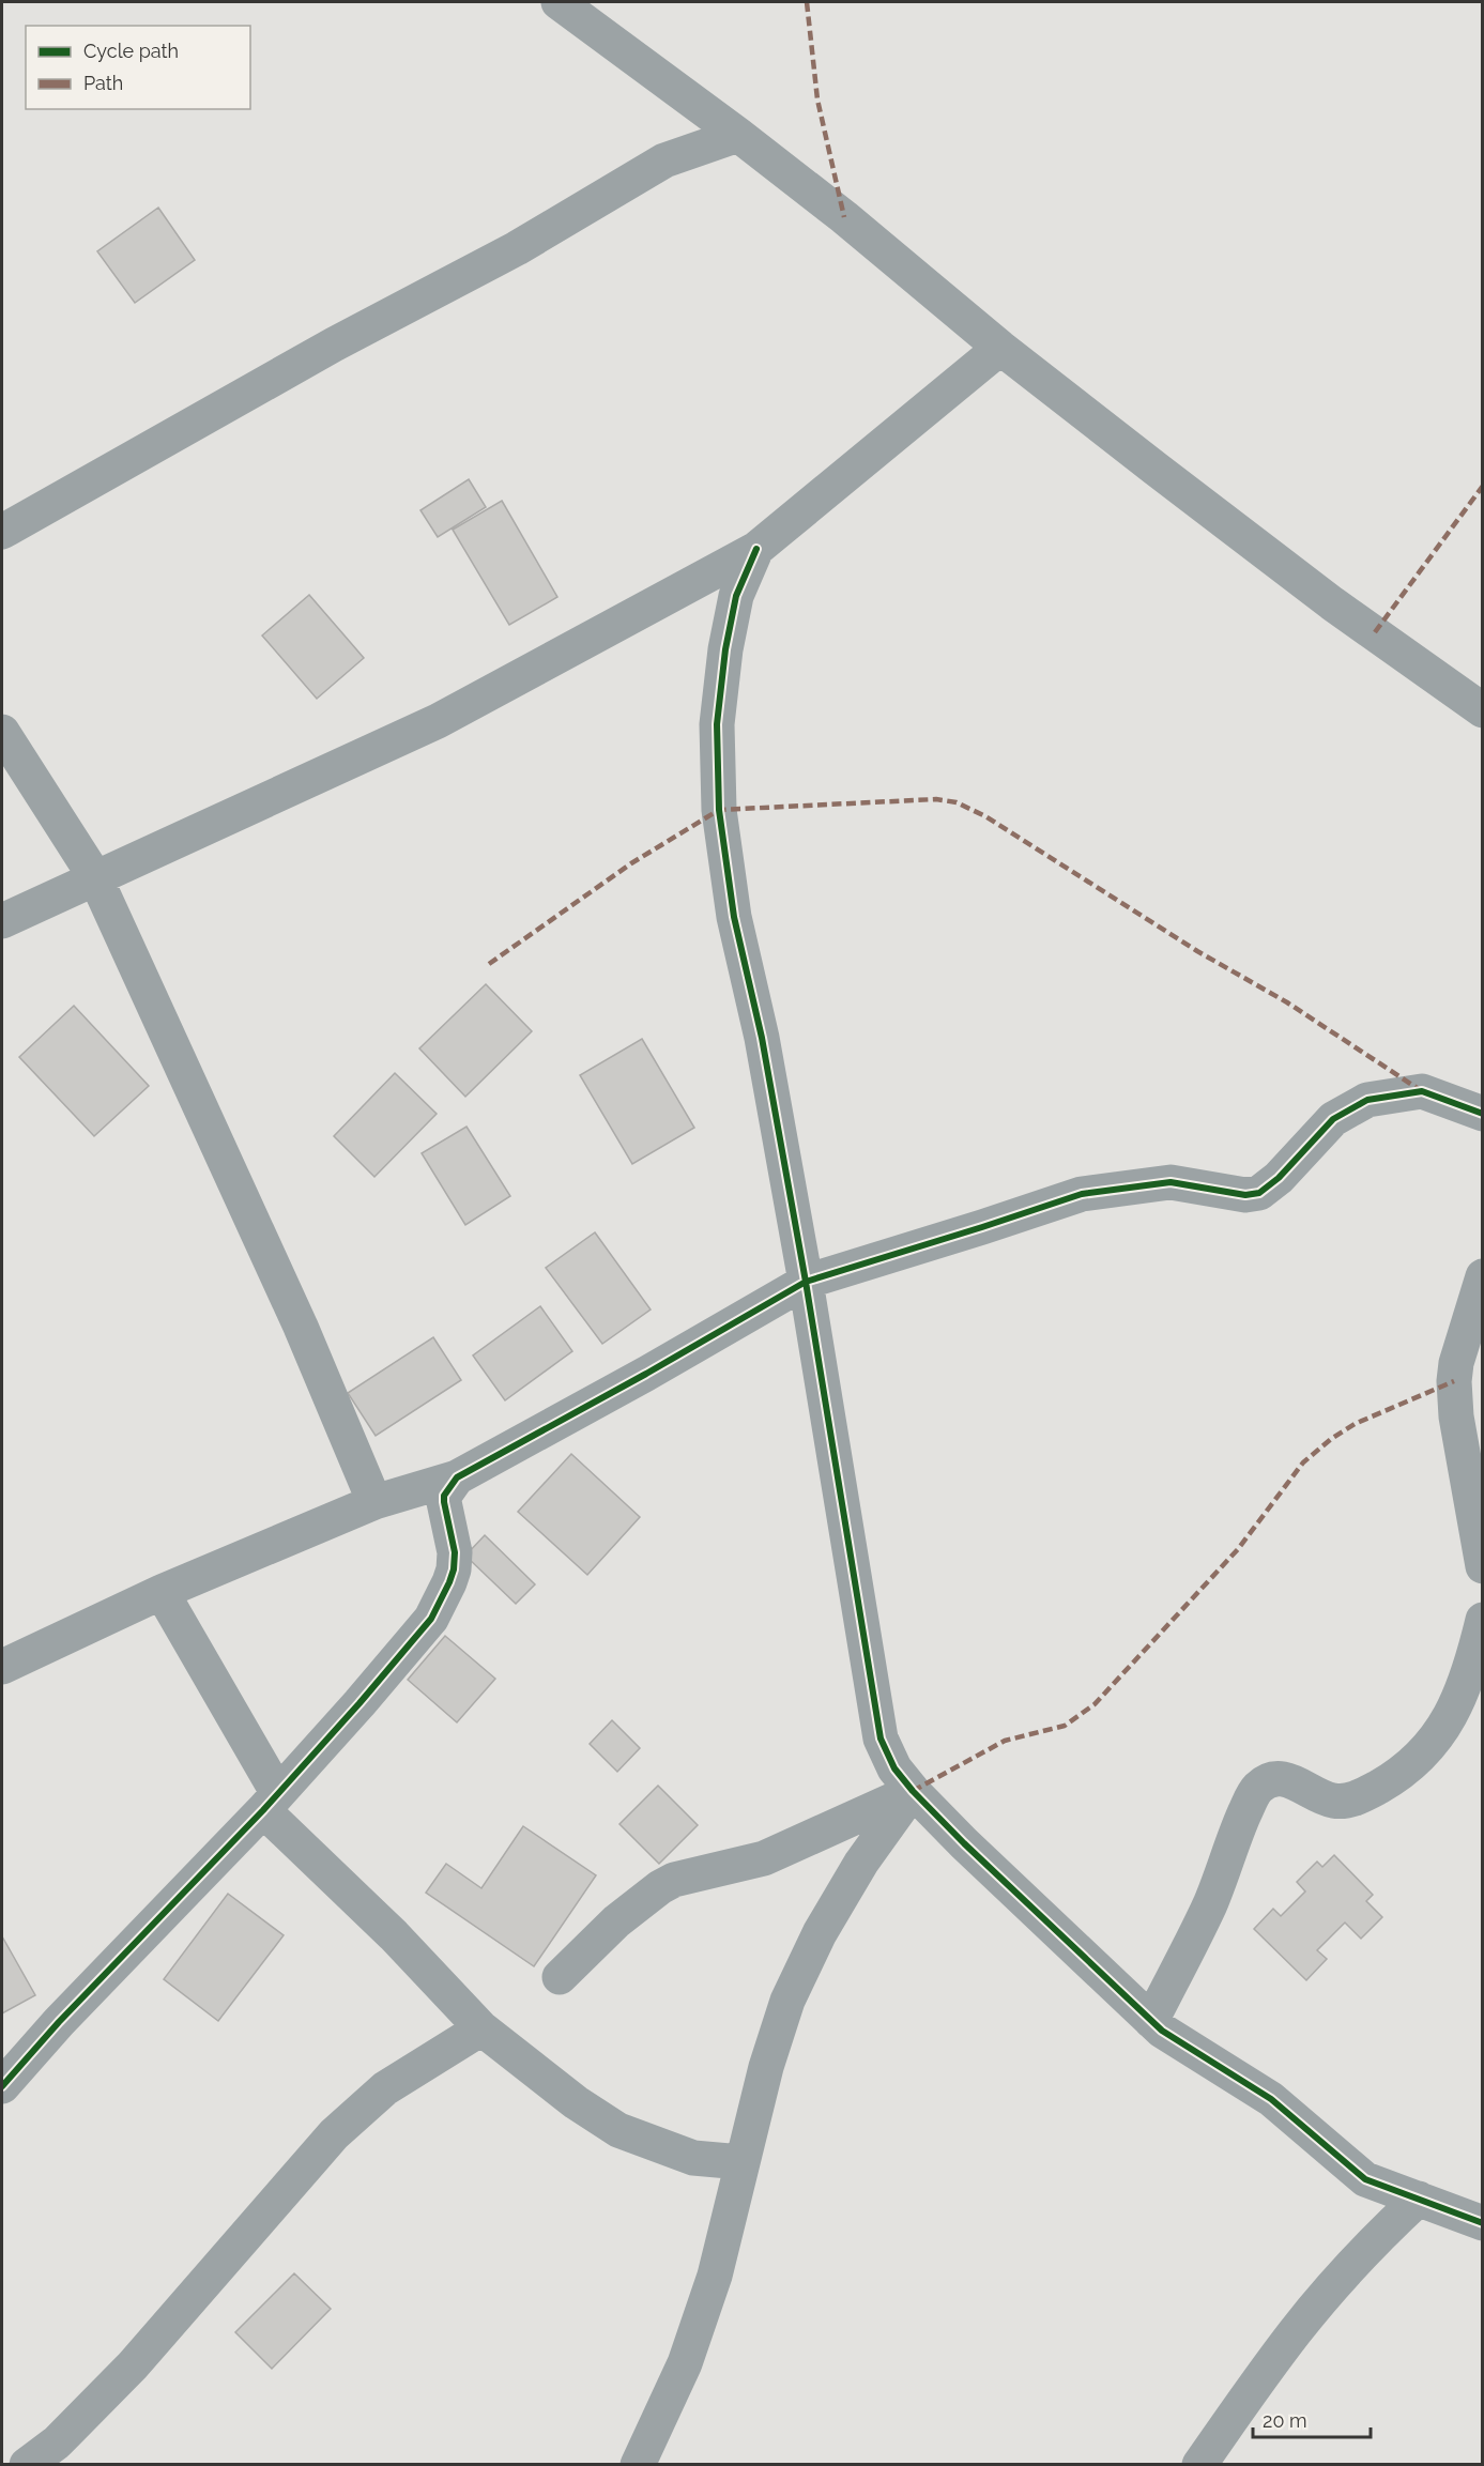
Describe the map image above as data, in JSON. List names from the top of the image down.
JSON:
{
  "legend": ["Cycle path", "Path"],
  "scale_bar": "20 m"
}
